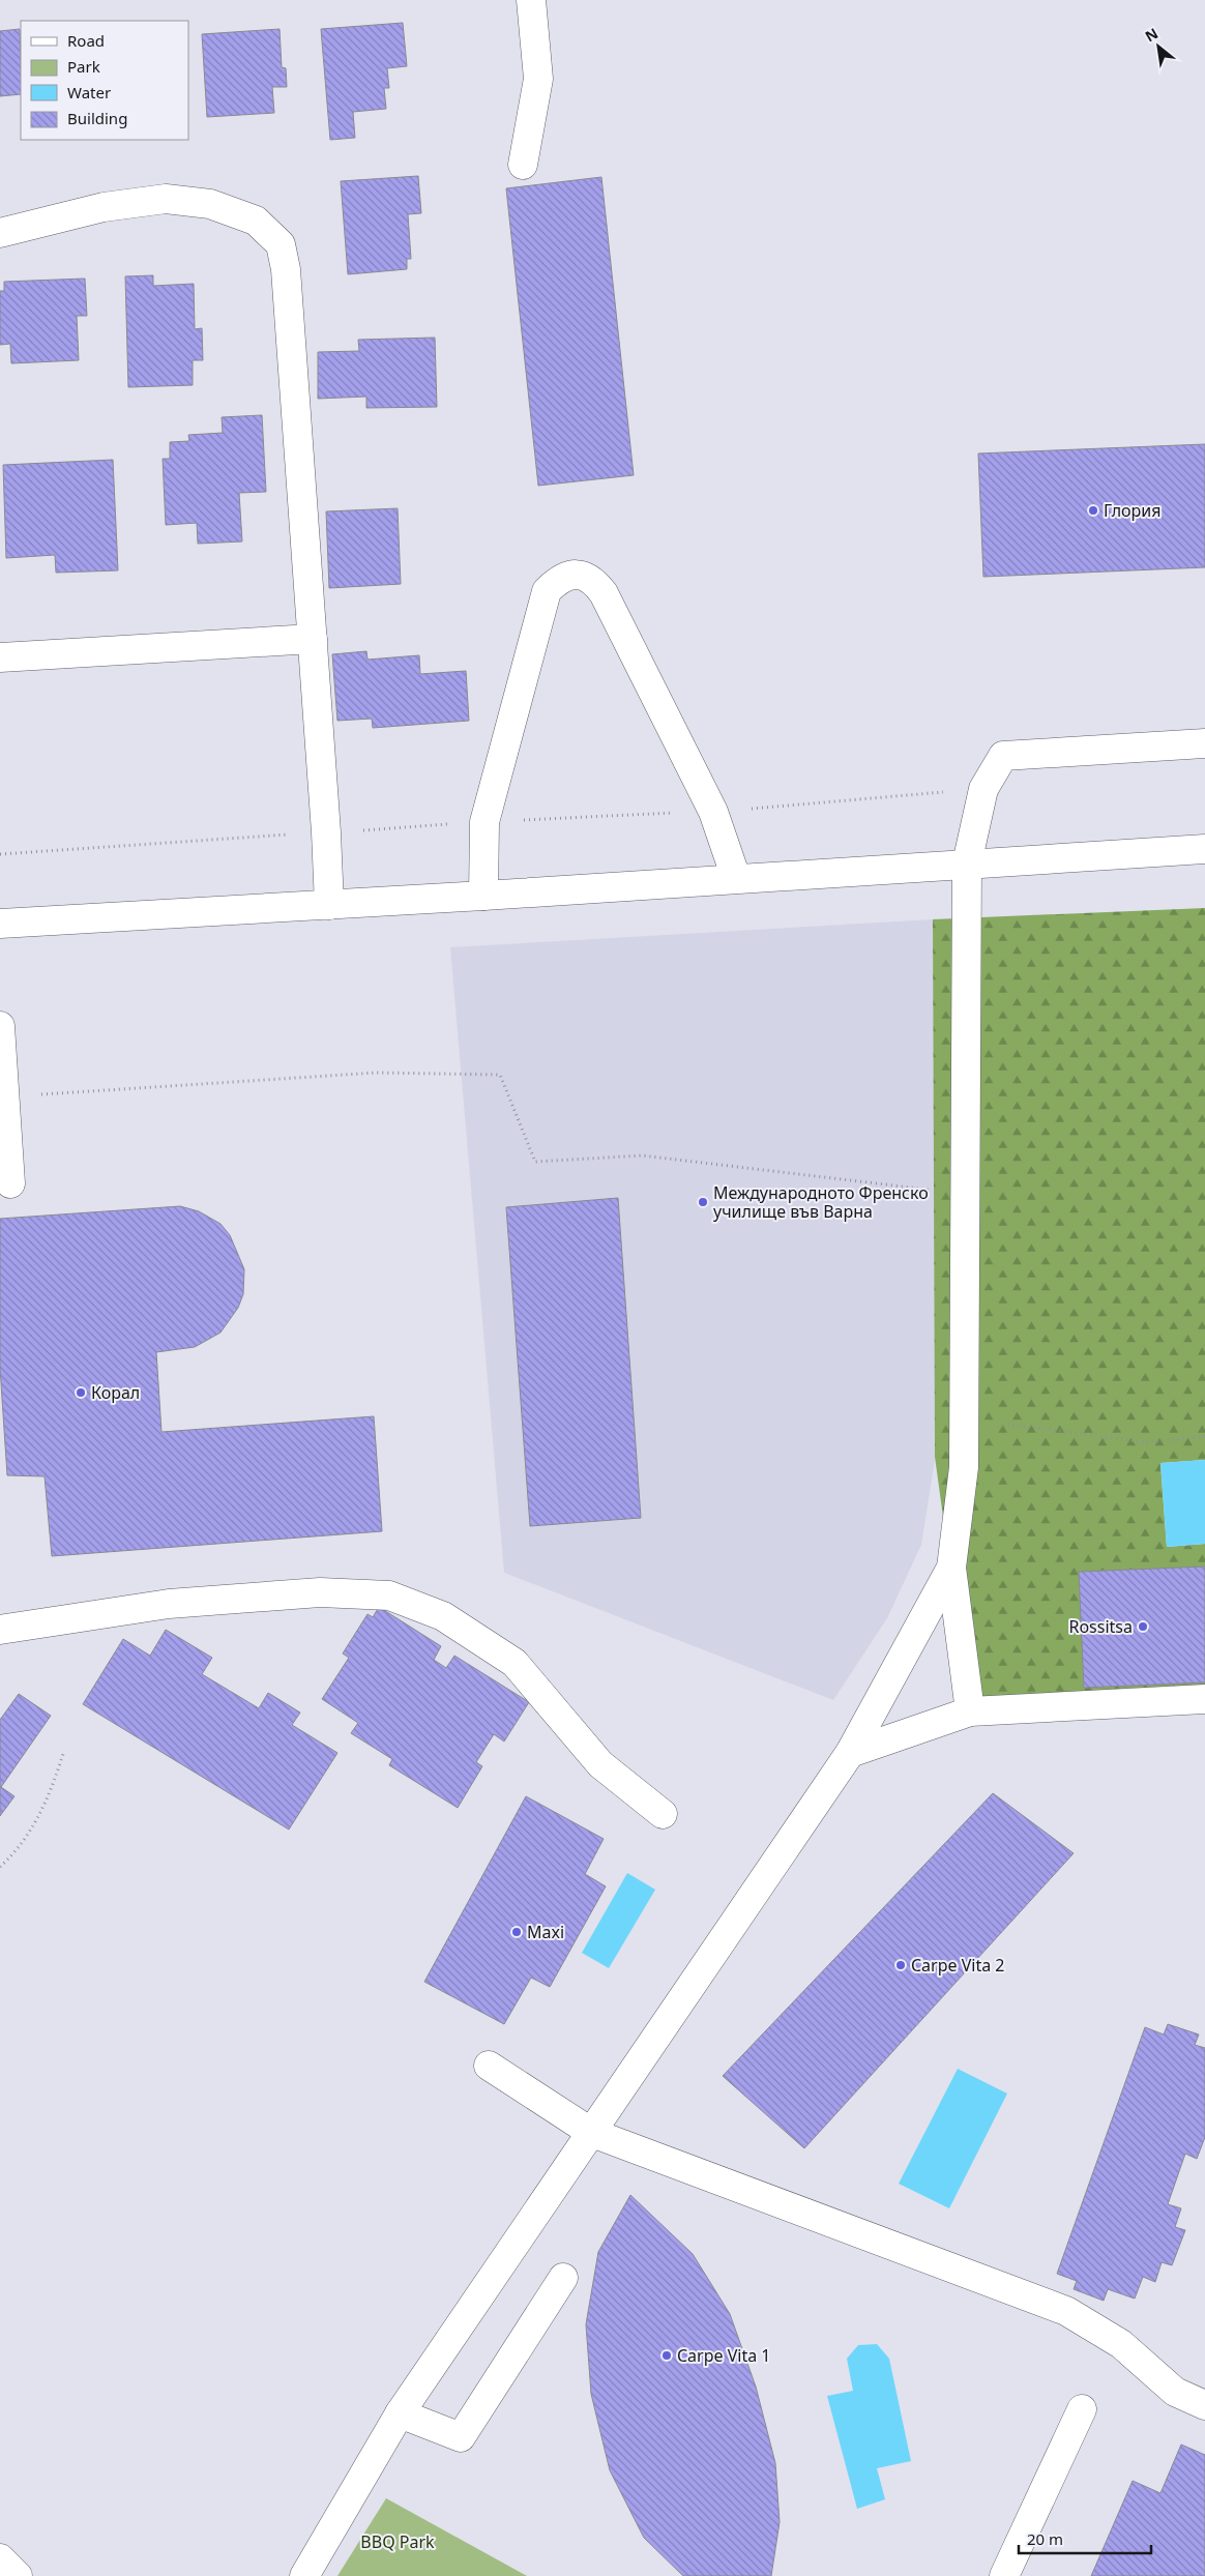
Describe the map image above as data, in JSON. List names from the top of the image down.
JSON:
{
  "parks": ["BBQ Park"],
  "places": [
    "Глория",
    "Международното Френско училище във Варна",
    "Корал",
    "Rossitsa",
    "Maxi",
    "Carpe Vita 2",
    "Carpe Vita 1"
  ],
  "legend": [
    "Road",
    "Park",
    "Water",
    "Building"
  ],
  "scale_bar": "20 m",
  "north": "top left"
}
